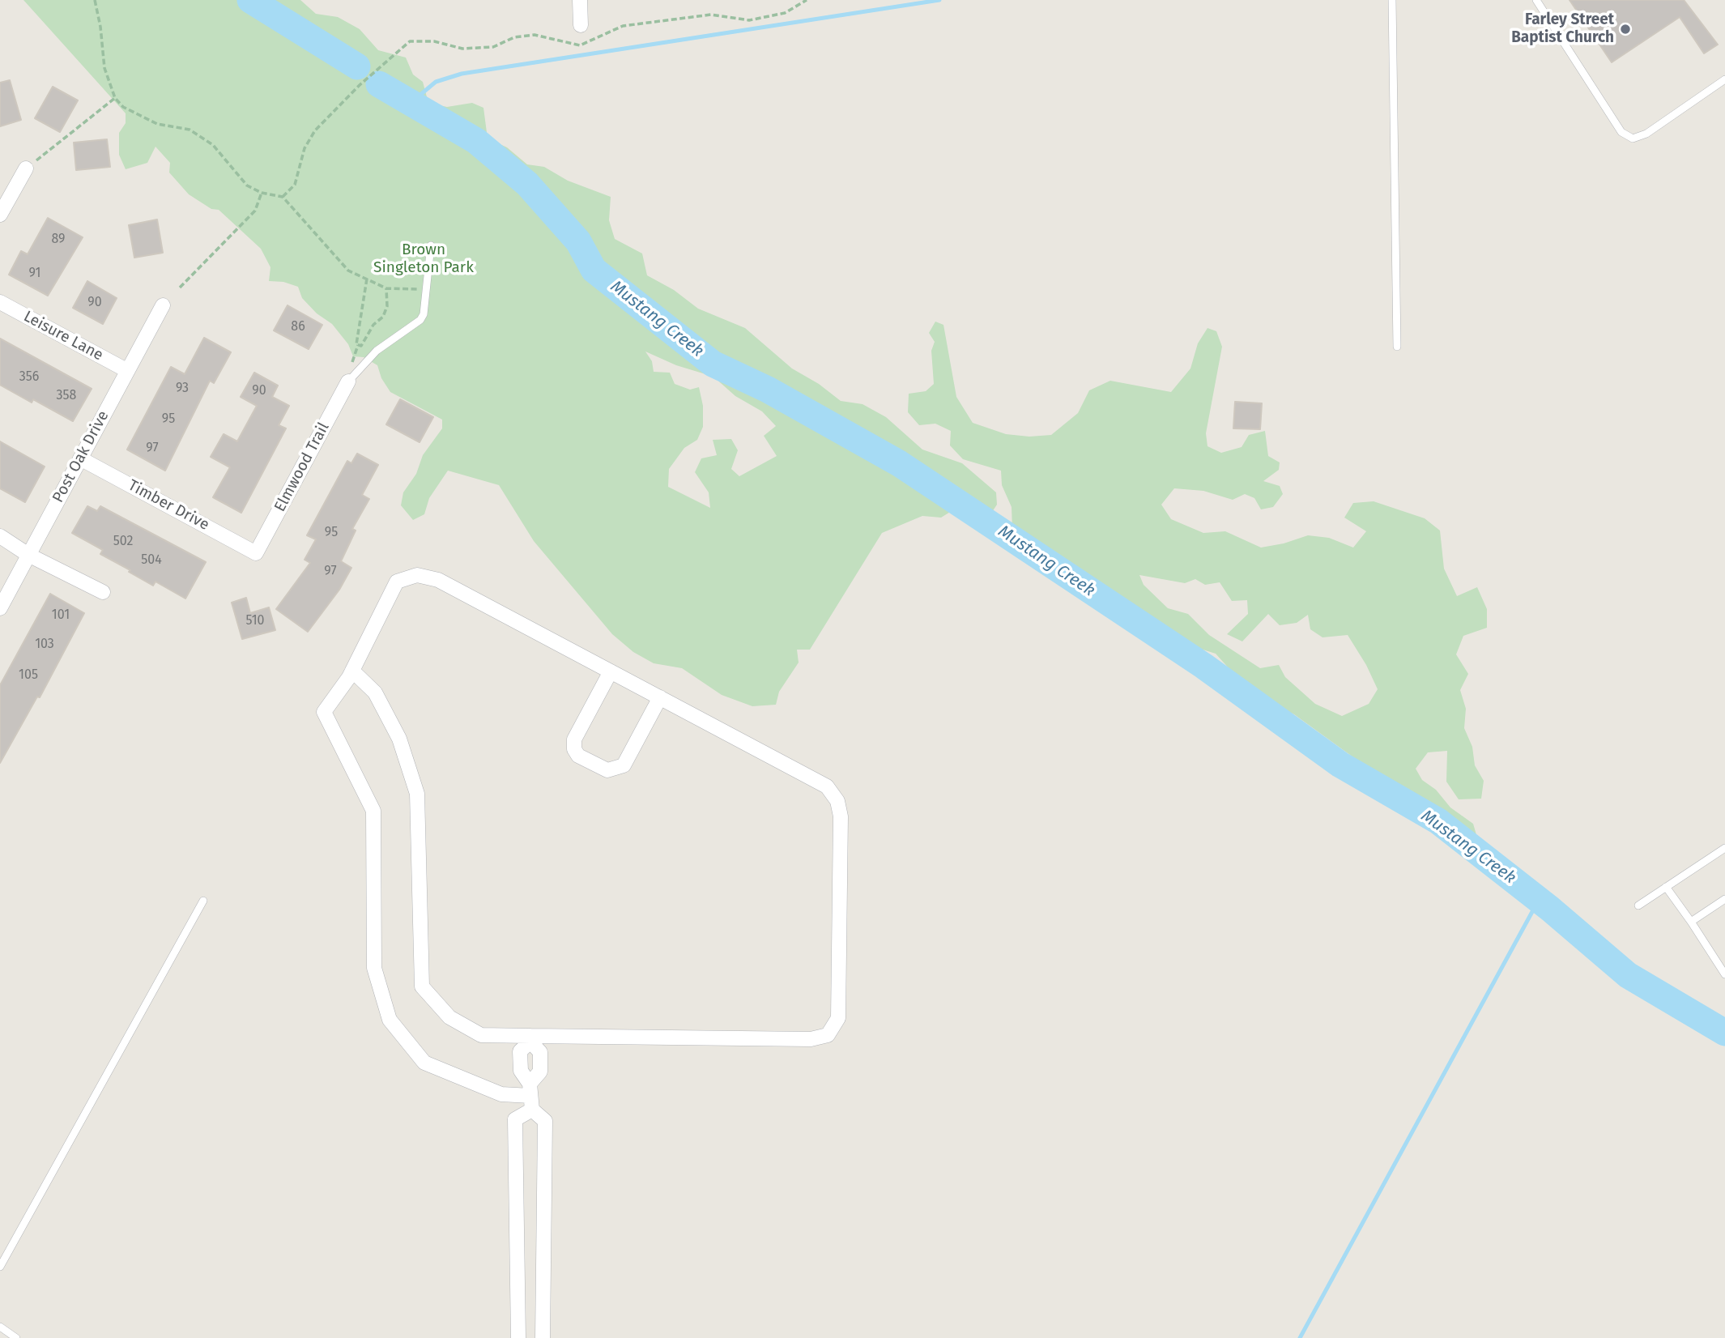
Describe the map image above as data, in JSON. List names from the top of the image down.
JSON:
{
  "streets": {
    "street": [
      "Leisure Lane",
      "Post Oak Drive",
      "Elmwood Trail",
      "Timber Drive"
    ]
  },
  "crossings": [
    ["Leisure Lane", "Post Oak Drive"],
    ["Post Oak Drive", "Timber Drive"],
    ["Elmwood Trail", "Timber Drive"]
  ],
  "water": ["Mustang Creek"],
  "parks": ["Brown Singleton Park"],
  "places": ["Farley Street Baptist Church"],
  "house_numbers": [
    "89",
    "91",
    "90",
    "86",
    "356",
    "93",
    "90",
    "358",
    "95",
    "97",
    "95",
    "502",
    "504",
    "97",
    "101",
    "510",
    "103",
    "105"
  ]
}
